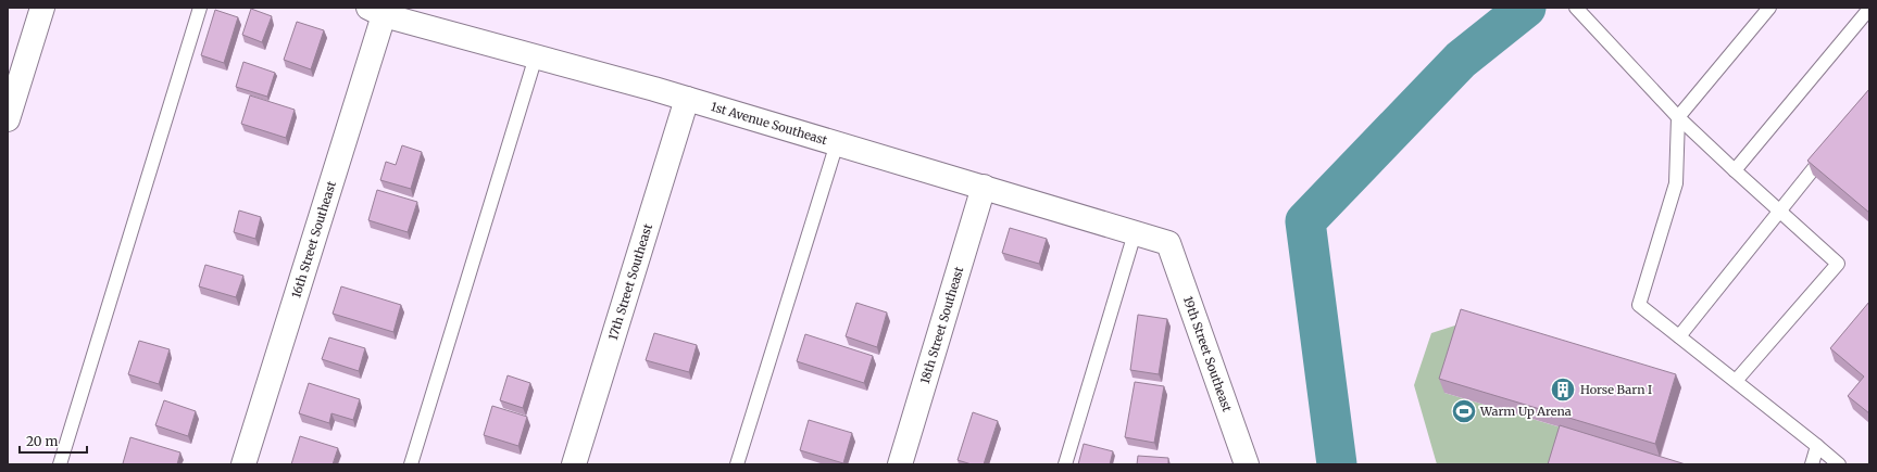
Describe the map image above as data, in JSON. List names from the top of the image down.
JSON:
{
  "streets": {
    "street": [
      "1st Avenue Southeast",
      "16th Street Southeast",
      "17th Street Southeast",
      "18th Street Southeast",
      "19th Street Southeast"
    ]
  },
  "crossings": [
    ["1st Avenue Southeast", "16th Street Southeast"],
    ["1st Avenue Southeast", "17th Street Southeast"],
    ["1st Avenue Southeast", "18th Street Southeast"],
    ["1st Avenue Southeast", "19th Street Southeast"]
  ],
  "places": {
    "building": ["Horse Barn I"],
    "sports": ["Warm Up Arena"]
  },
  "scale_bar": "20 m"
}
